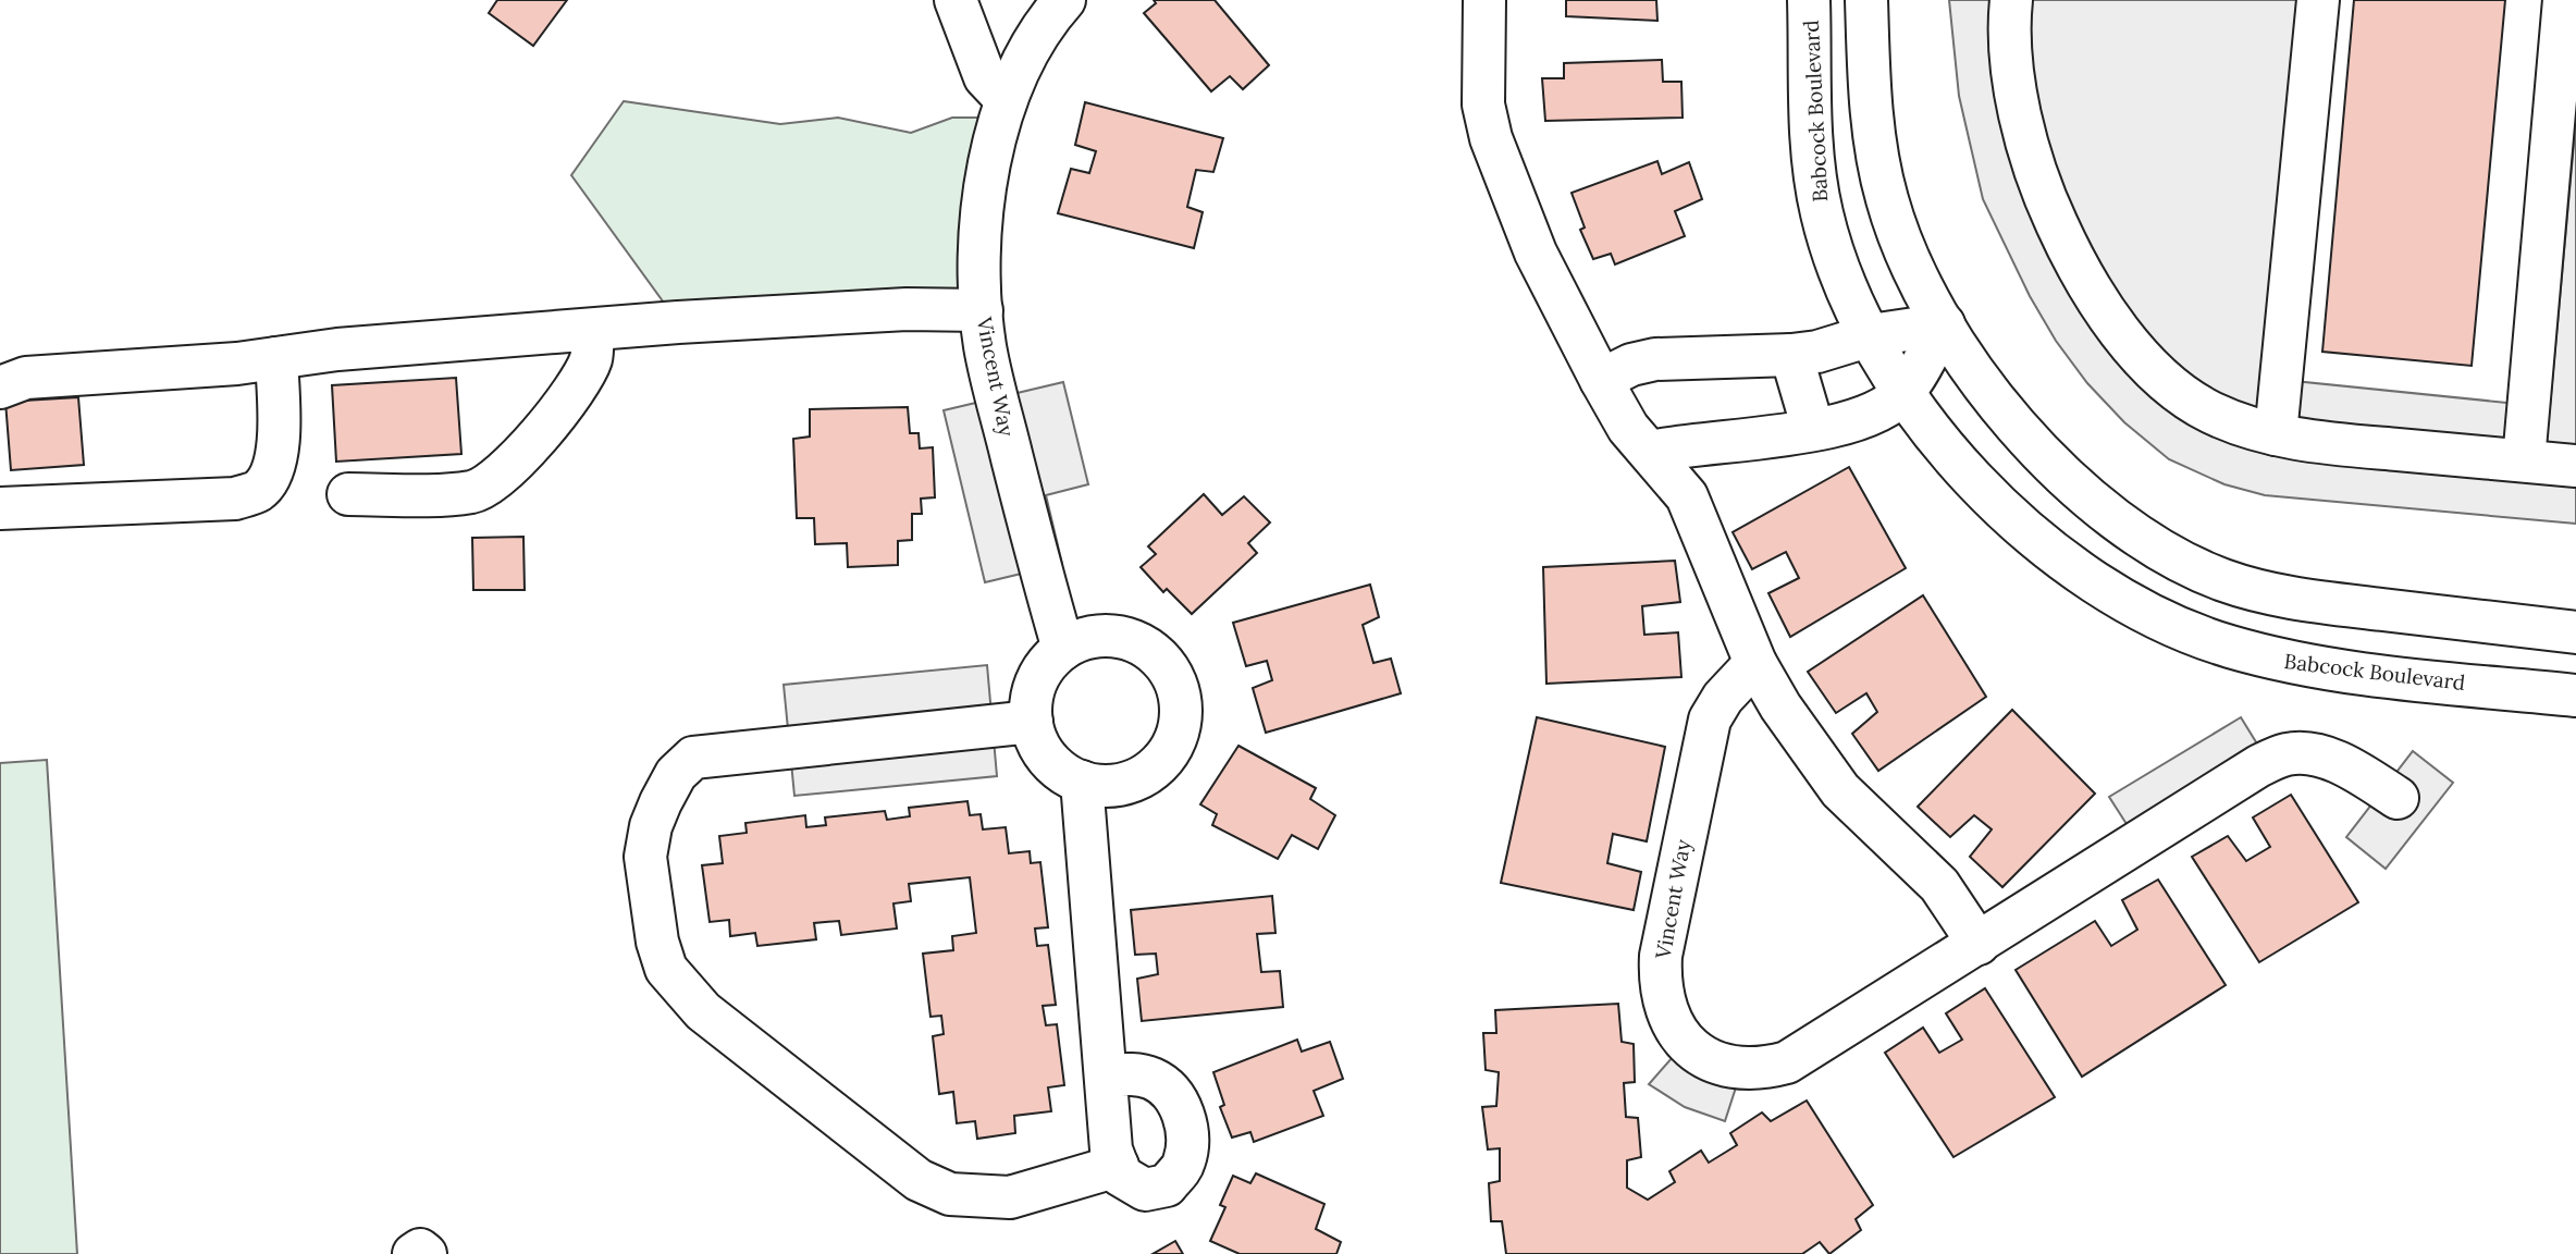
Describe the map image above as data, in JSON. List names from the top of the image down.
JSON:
{
  "streets": {
    "street": ["Babcock Boulevard", "Vincent Way"]
  }
}
